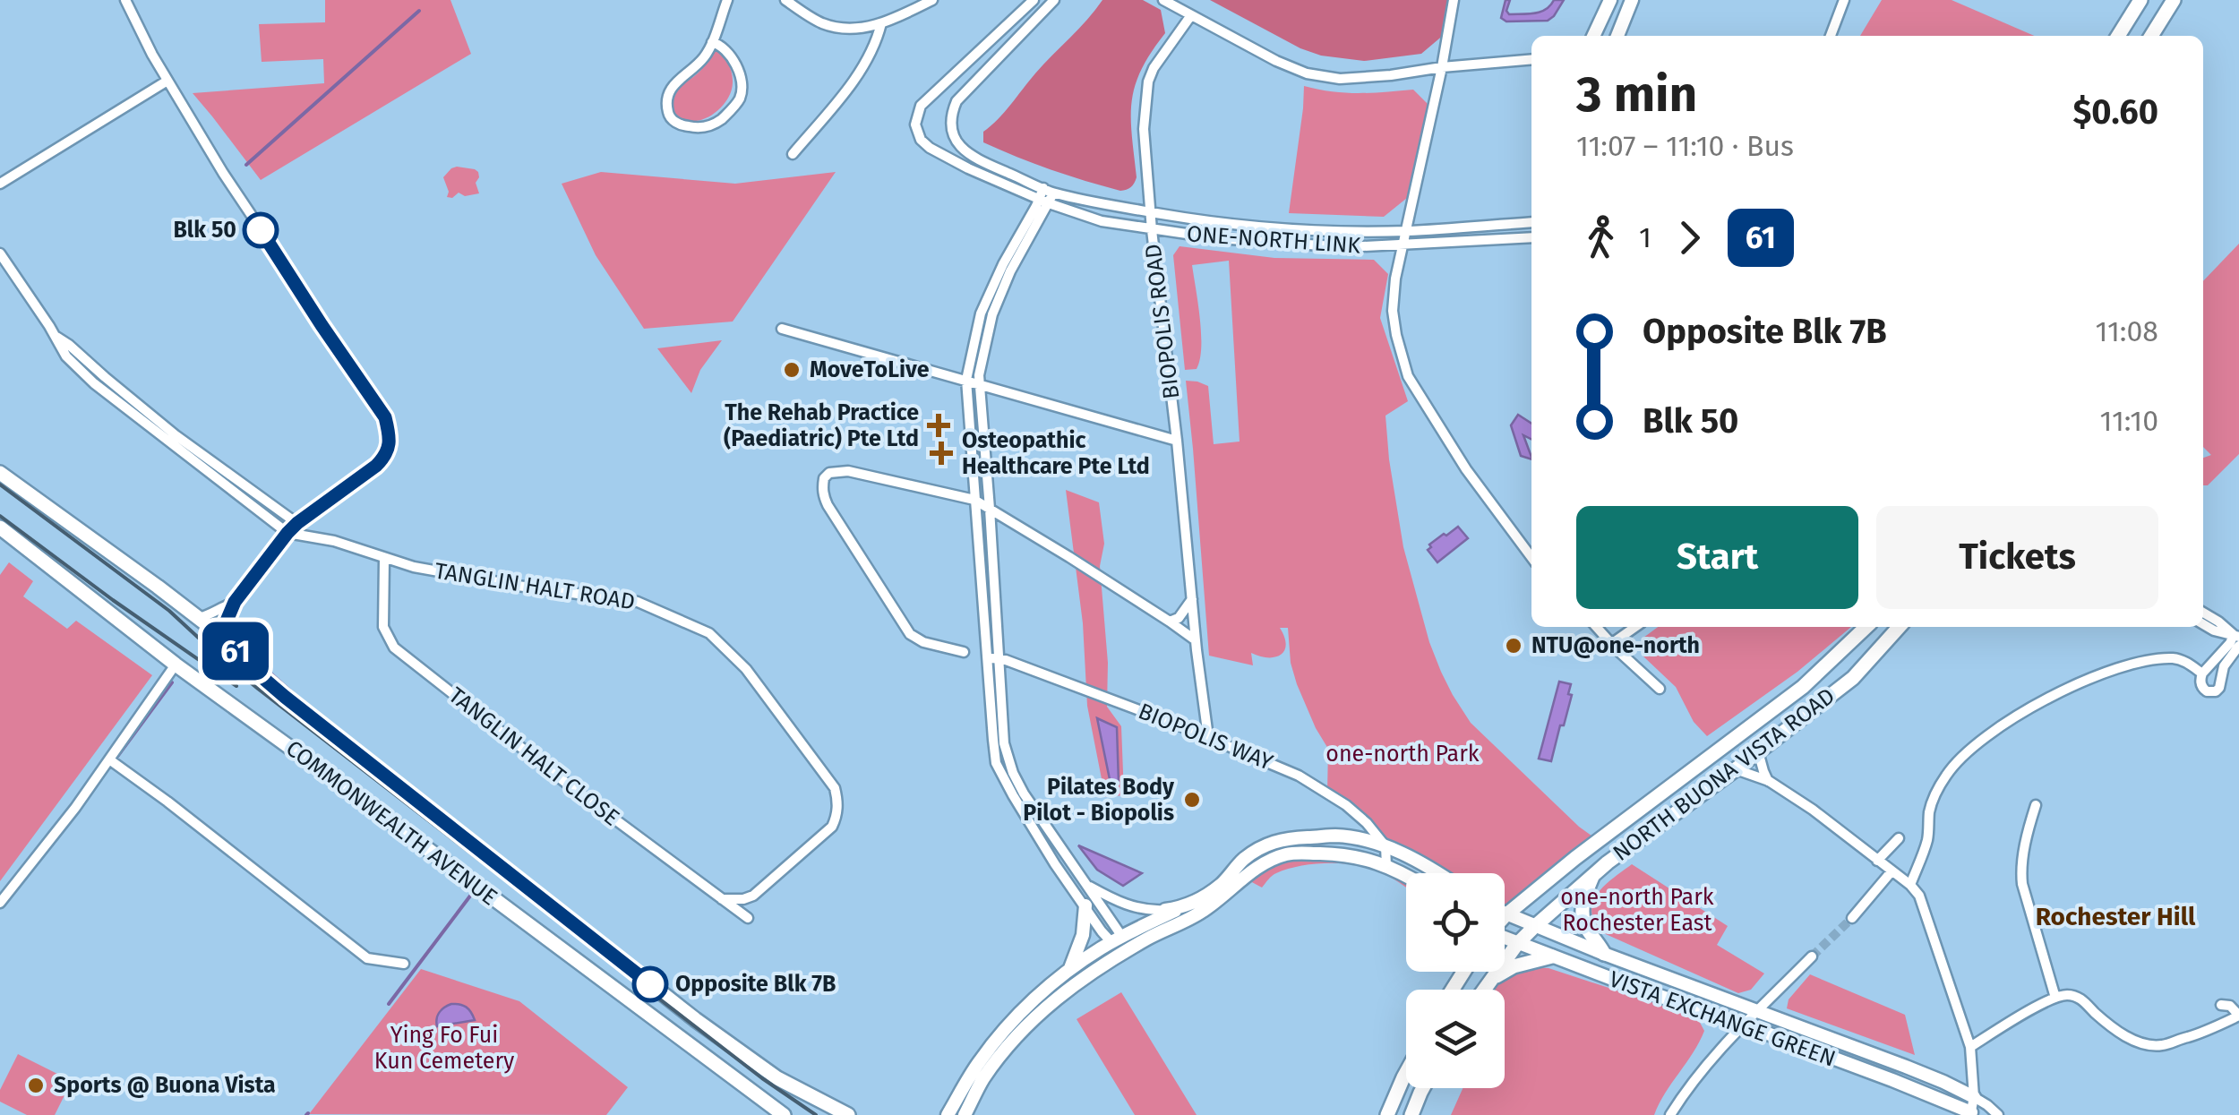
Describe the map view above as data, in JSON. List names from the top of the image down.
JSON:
{
  "streets": {
    "main road": ["NORTH BUONA VISTA ROAD", "COMMONWEALTH AVENUE"],
    "street": [
      "ONE-NORTH LINK",
      "BIOPOLIS ROAD",
      "TANGLIN HALT ROAD",
      "BIOPOLIS WAY",
      "TANGLIN HALT CLOSE",
      "VISTA EXCHANGE GREEN"
    ]
  },
  "crossings": [
    ["ONE-NORTH LINK", "BIOPOLIS ROAD"],
    ["BIOPOLIS ROAD", "BIOPOLIS WAY"],
    ["TANGLIN HALT ROAD", "TANGLIN HALT CLOSE"],
    ["NORTH BUONA VISTA ROAD", "VISTA EXCHANGE GREEN"]
  ],
  "districts": ["Rochester Hill"],
  "parks": ["one-north Park", "one-north Park Rochester East", "Ying Fo Fui Kun Cemetery"],
  "places": {
    "other": [
      "Blk 50",
      "MoveToLive",
      "NTU@one-north",
      "Pilates Body Pilot - Biopolis",
      "Opposite Blk 7B",
      "Sports @ Buona Vista"
    ],
    "health": ["The Rehab Practice (Paediatric) Pte Ltd", "Osteopathic Healthcare Pte Ltd"]
  },
  "lines": ["bus line 61"],
  "page": {
    "on_map": "61",
    "heading": ["3 min", "11:07 – 11:10 · Bus", "$0.60"],
    "legs": ["1", "61"],
    "list": [
      {
        "name": "Opposite Blk 7B",
        "value": "11:08"
      },
      {
        "name": "Blk 50",
        "value": "11:10"
      }
    ],
    "buttons": ["Start", "Tickets"]
  }
}
